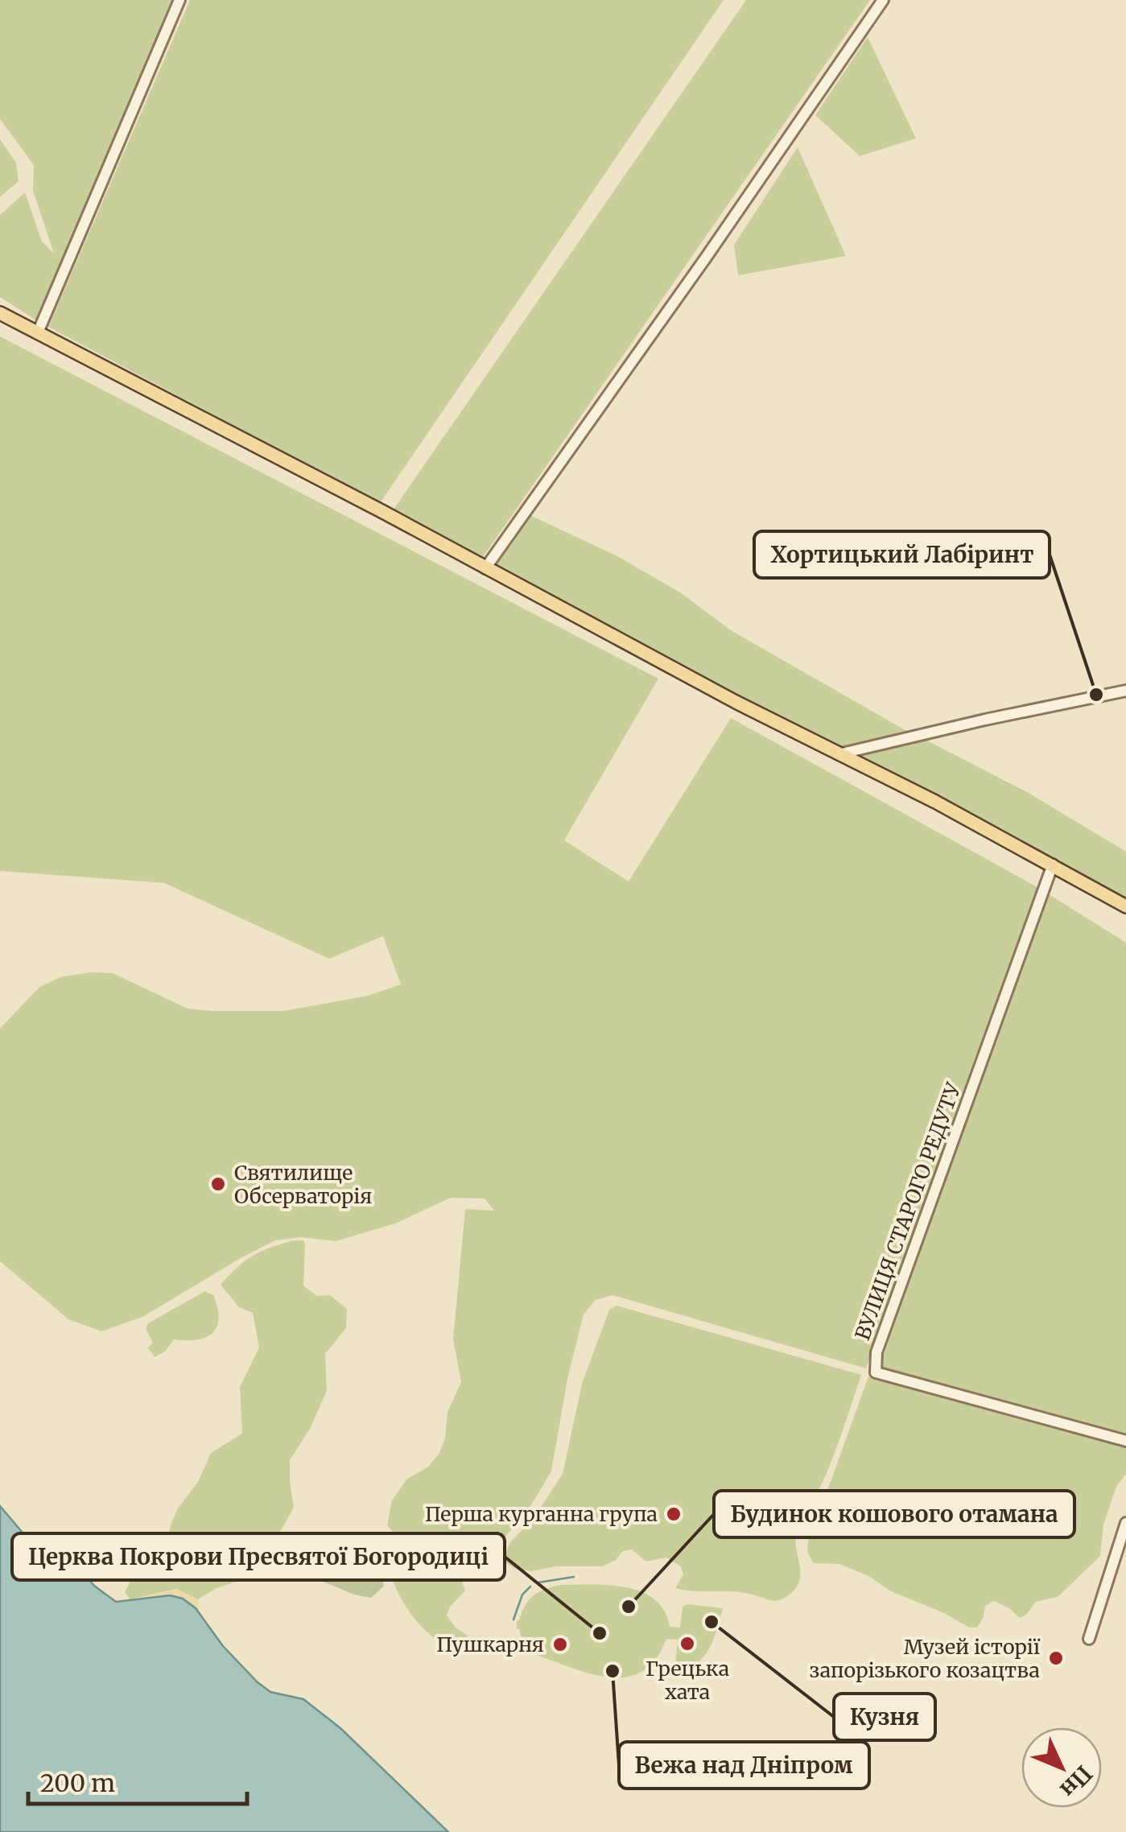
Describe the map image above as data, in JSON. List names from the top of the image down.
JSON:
{
  "streets": {
    "street": ["ВУЛИЦЯ СТАРОГО РЕДУТУ"]
  },
  "places": [
    "Хортицький Лабіринт",
    "Святилище Обсерваторія",
    "Перша курганна група",
    "Будинок кошового отамана",
    "Кузня",
    "Церква Покрови Пресвятої Богородиці",
    "Грецька хата",
    "Пушкарня",
    "Музей історії запорізького козацтва",
    "Вежа над Дніпром"
  ],
  "scale_bar": "200 m",
  "north": "bottom right"
}
